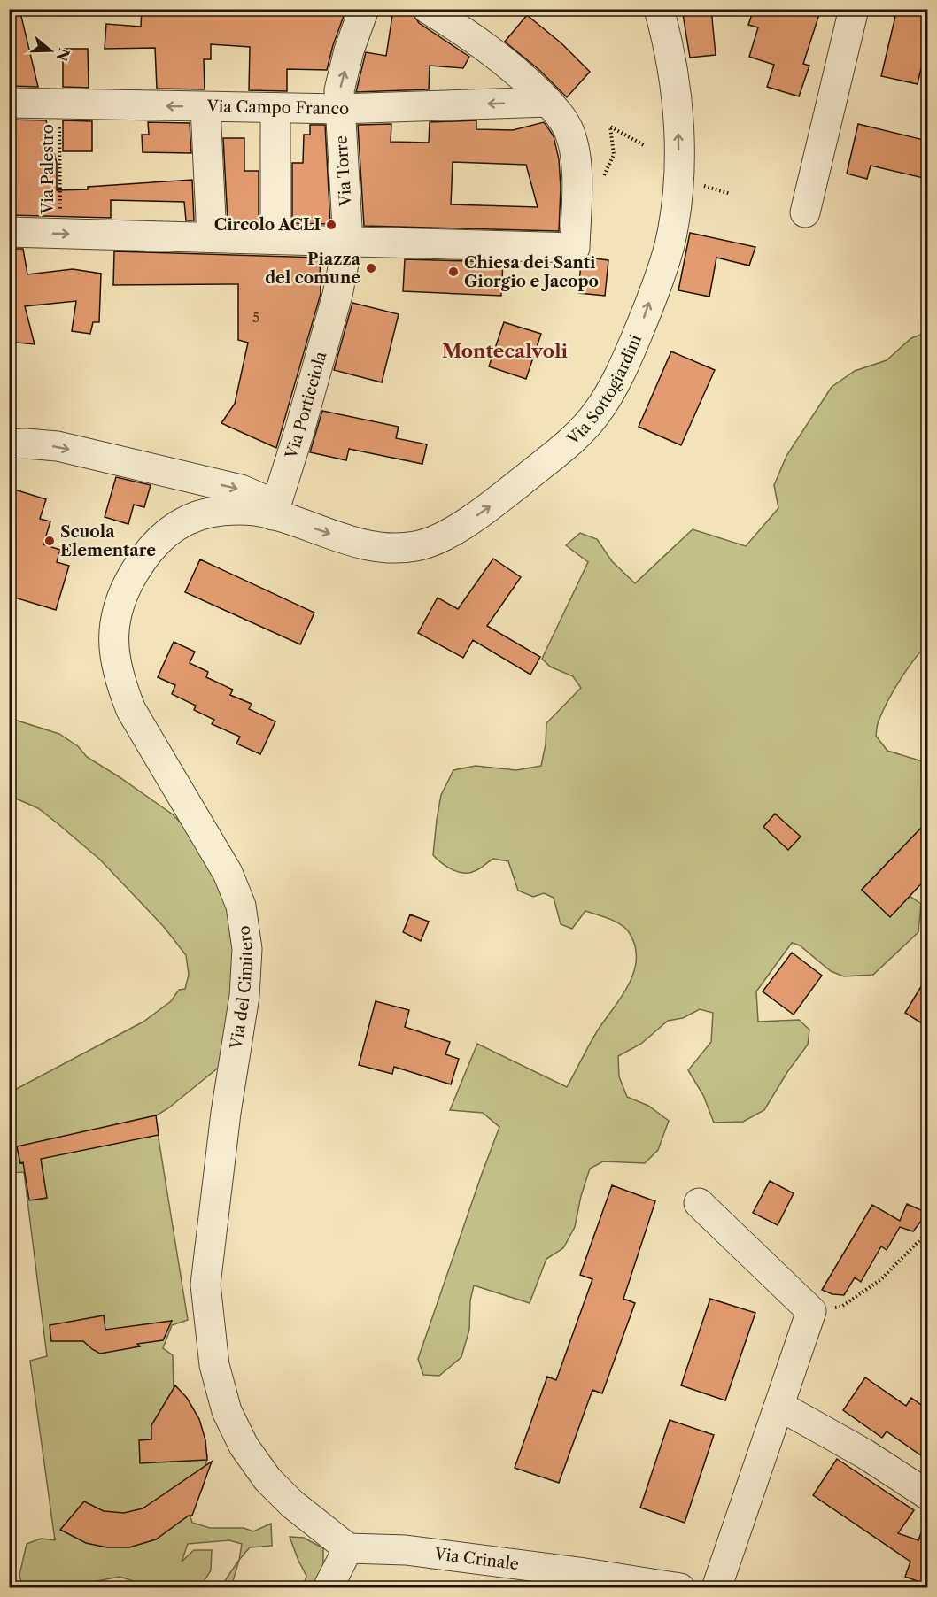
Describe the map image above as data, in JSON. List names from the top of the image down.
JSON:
{
  "streets": {
    "street": [
      "Via Campo Franco",
      "Via Torre",
      "Via Sottogiardini",
      "Via Porticciola",
      "Via del Cimitero",
      "Via Crinale"
    ],
    "path": ["Via Palestro"]
  },
  "crossings": [
    ["Via Campo Franco", "Via Palestro"],
    ["Via Campo Franco", "Via Torre"],
    ["Via Torre", "Via Porticciola"],
    ["Via Sottogiardini", "Via Porticciola"],
    ["Via Sottogiardini", "Via del Cimitero"],
    ["Via Porticciola", "Via del Cimitero"],
    ["Via del Cimitero", "Via Crinale"]
  ],
  "one_way": ["Via Torre"],
  "districts": ["Montecalvoli"],
  "places": [
    "Circolo ACLI",
    "Piazza del comune",
    "Chiesa dei Santi Giorgio e Jacopo",
    "Scuola Elementare"
  ],
  "house_numbers": ["5"],
  "north": "right"
}
